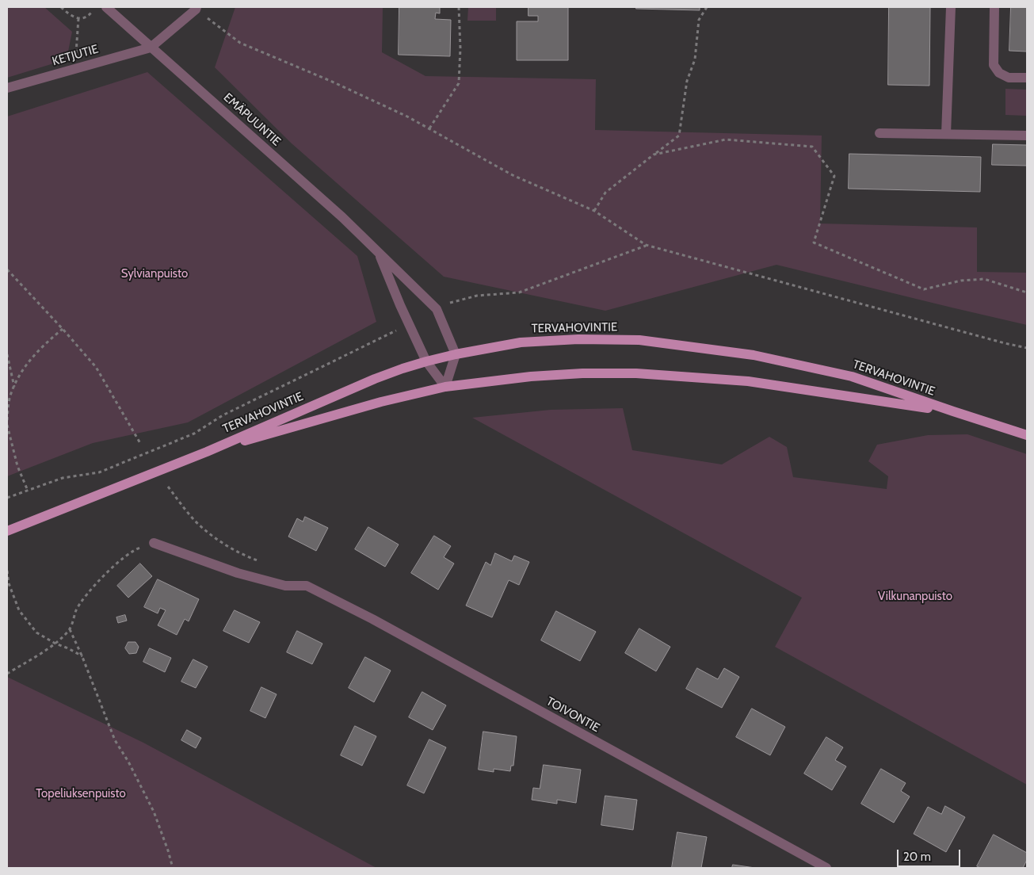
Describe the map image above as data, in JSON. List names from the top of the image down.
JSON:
{
  "streets": {
    "main road": ["TERVAHOVINTIE"],
    "street": ["KETJUTIE", "EMÄPUUNTIE", "TOIVONTIE"]
  },
  "crossings": [
    ["KETJUTIE", "EMÄPUUNTIE"],
    ["EMÄPUUNTIE", "TERVAHOVINTIE"]
  ],
  "parks": ["Sylvianpuisto", "Vilkunanpuisto", "Topeliuksenpuisto"],
  "scale_bar": "20 m"
}
